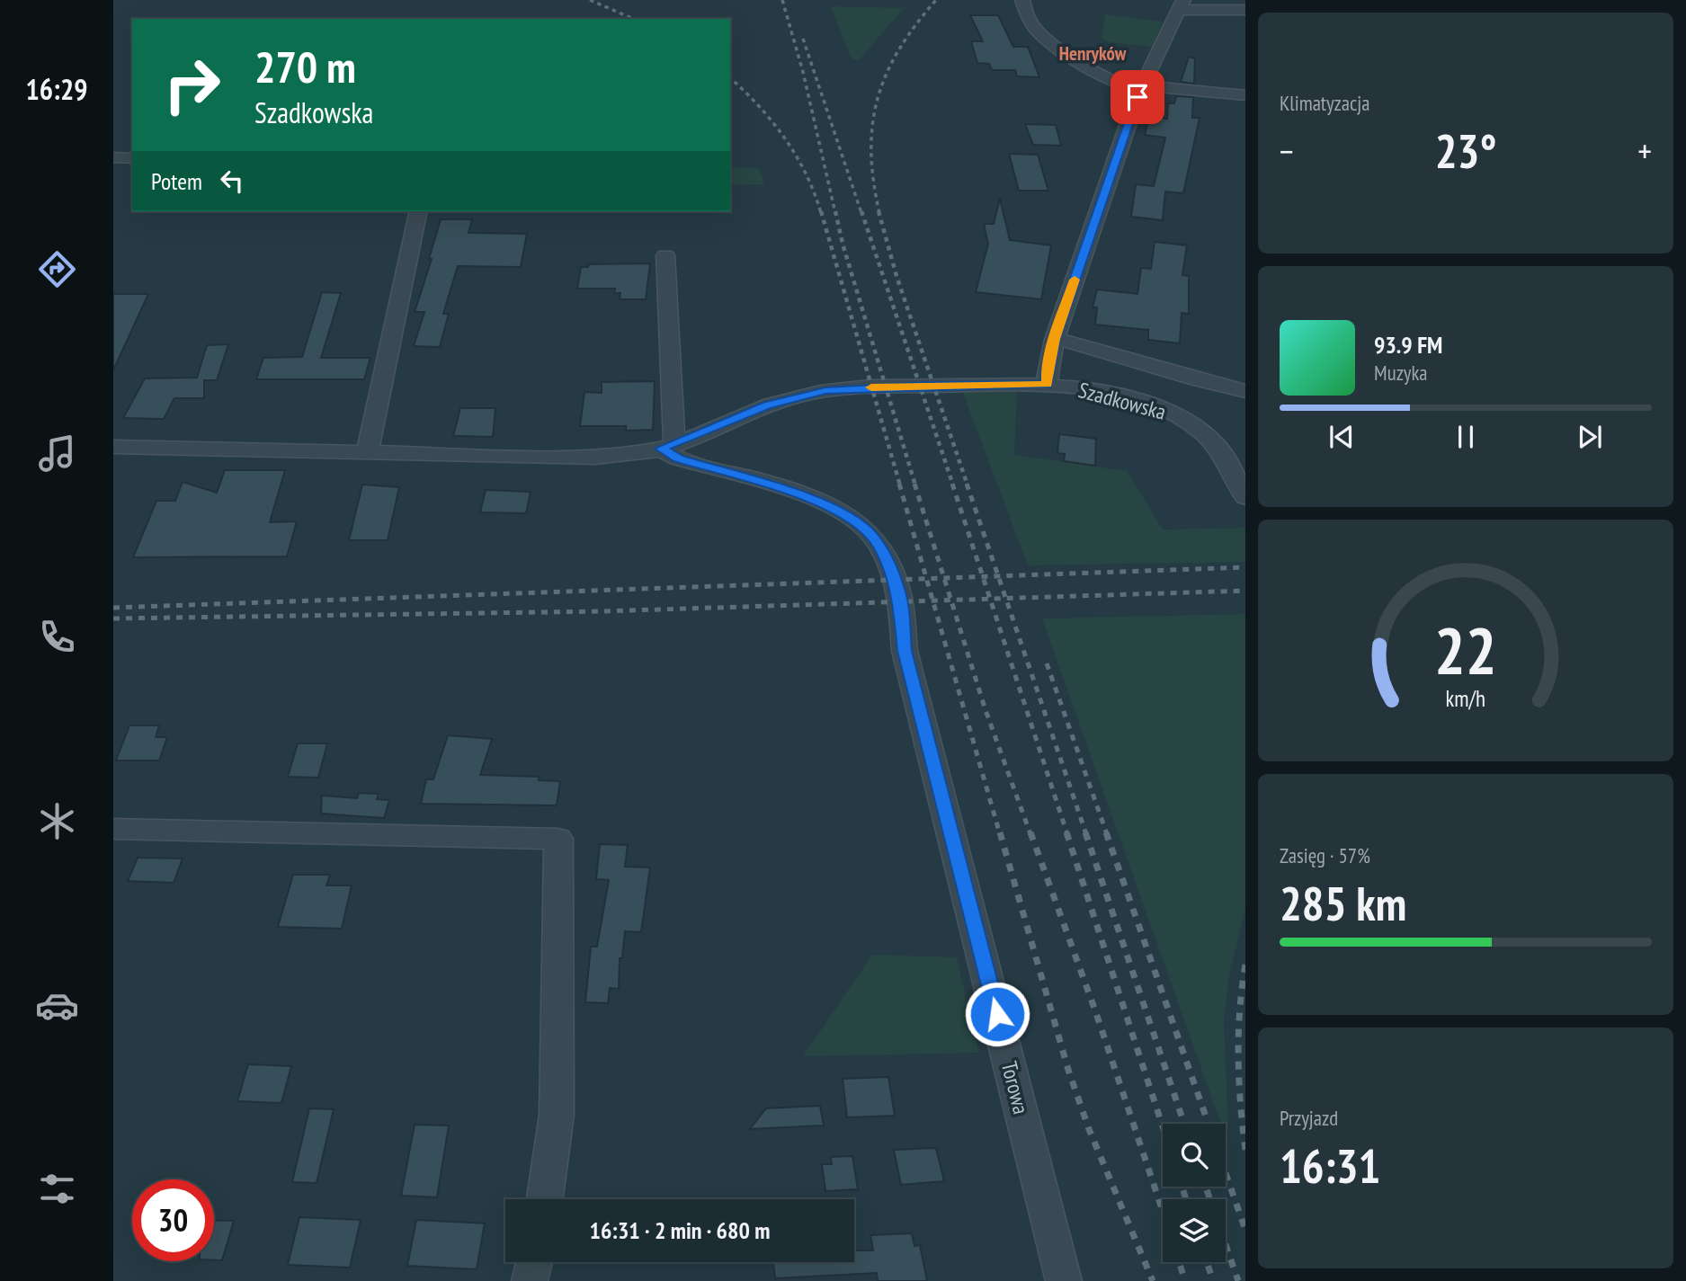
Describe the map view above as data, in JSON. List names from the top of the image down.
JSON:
{
  "streets": {
    "street": ["Szadkowska", "Torowa"]
  },
  "crossings": [
    ["Szadkowska", "Torowa"]
  ],
  "districts": ["Henryków"],
  "page": {
    "tabs": "16:29",
    "tile": [
      "Klimatyzacja",
      ["Zasięg · 57%", "285 km"],
      ["Przyjazd", "16:31"]
    ],
    "turn": ["270 m", "Szadkowska"],
    "heat": ["−", "23°", "+"],
    "then": "Potem",
    "song": ["93.9 FM", "Muzyka"],
    "limit": "30",
    "trip": "16:31 · 2 min · 680 m",
    "gauge": ["22", "km/h"]
  }
}
